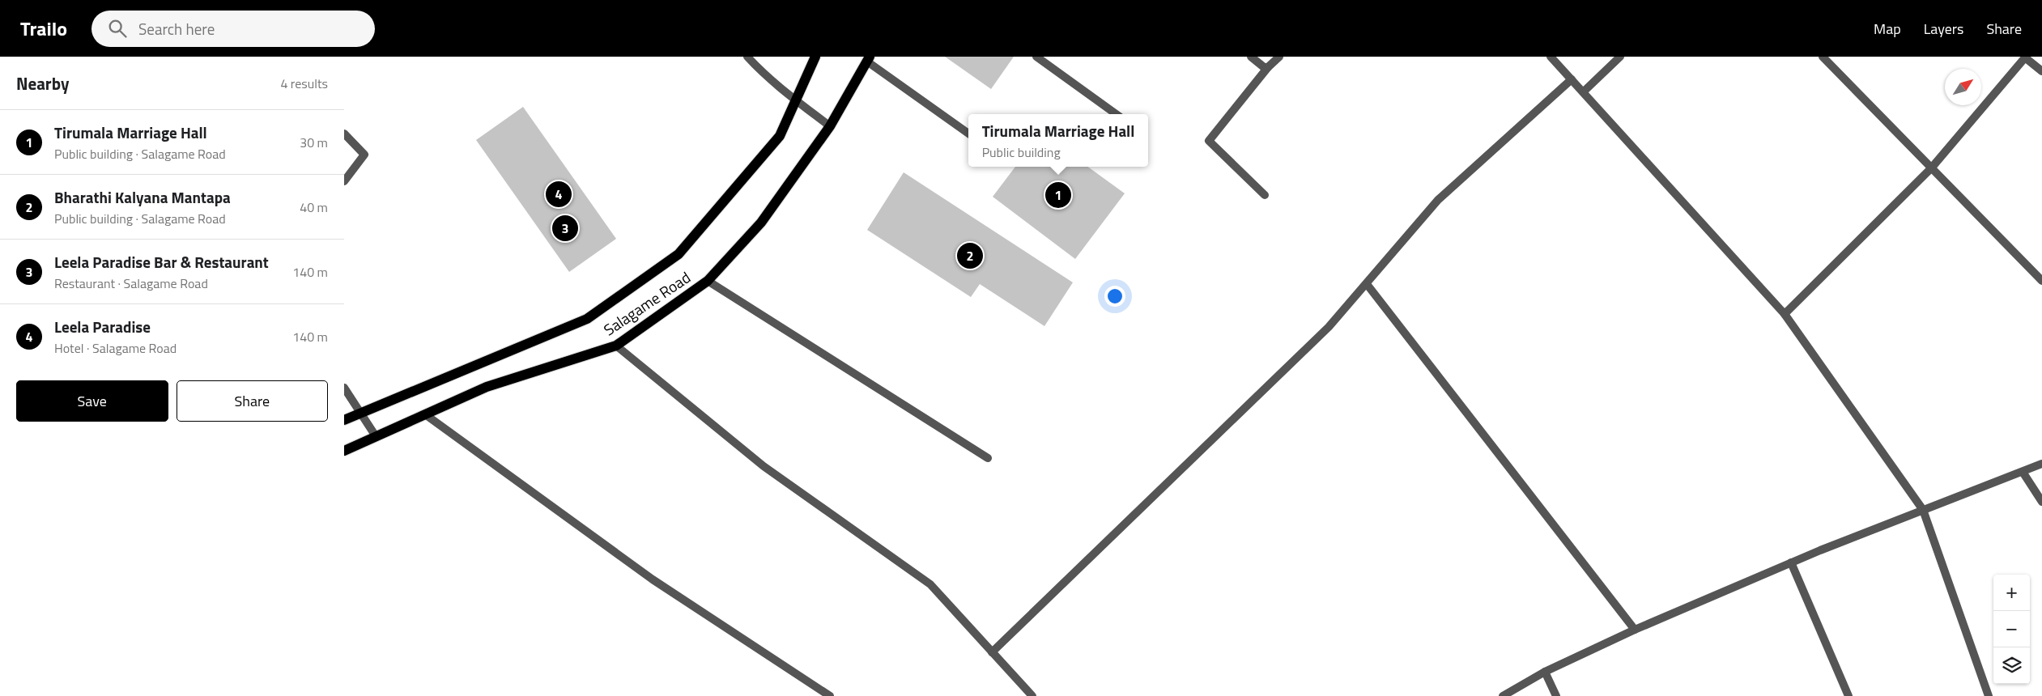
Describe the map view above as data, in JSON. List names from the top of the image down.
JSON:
{
  "streets": {
    "main road": ["Salagame Road"]
  },
  "north": "top right",
  "page": {
    "header": "Trailo",
    "search": "Search here",
    "nav": ["Map", "Layers", "Share"],
    "heading": ["Nearby", "4 results"],
    "list": [
      {
        "mark": "1",
        "name": "Tirumala Marriage Hall",
        "note": "Public building · Salagame Road",
        "value": "30 m"
      },
      {
        "mark": "2",
        "name": "Bharathi Kalyana Mantapa",
        "note": "Public building · Salagame Road",
        "value": "40 m"
      },
      {
        "mark": "3",
        "name": "Leela Paradise Bar & Restaurant",
        "note": "Restaurant · Salagame Road",
        "value": "140 m"
      },
      {
        "mark": "4",
        "name": "Leela Paradise",
        "note": "Hotel · Salagame Road",
        "value": "140 m"
      }
    ],
    "popup": ["Tirumala Marriage Hall", "Public building"],
    "pins": [
      "4",
      "1",
      "3",
      "2"
    ],
    "buttons": ["Save", "Share"],
    "map_buttons": ["+", "−"]
  }
}
